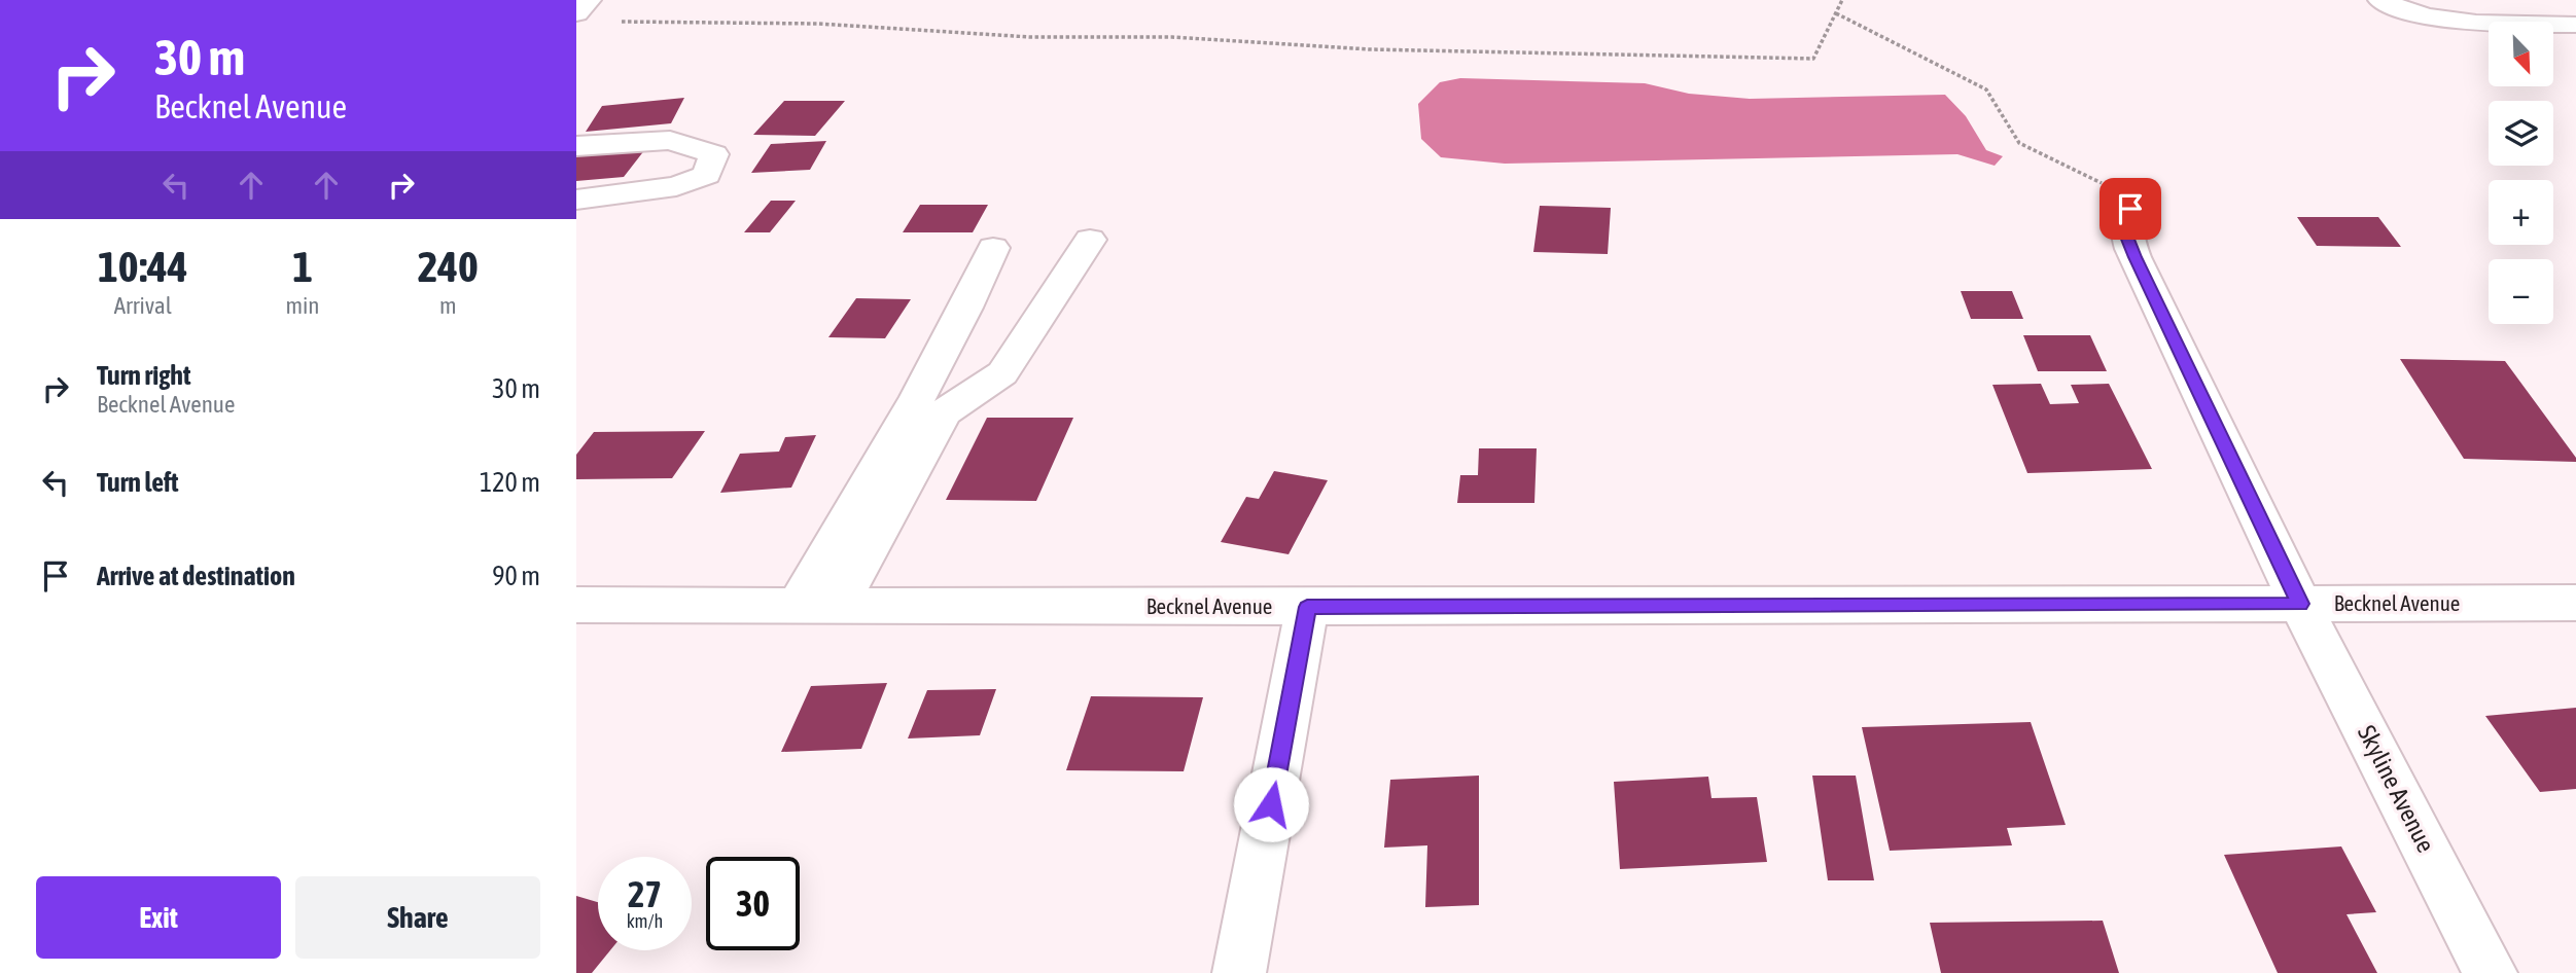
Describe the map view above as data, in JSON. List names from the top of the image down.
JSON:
{
  "streets": {
    "street": ["Becknel Avenue", "Skyline Avenue"]
  },
  "crossings": [
    ["Becknel Avenue", "Skyline Avenue"]
  ],
  "north": "bottom right",
  "page": {
    "turn": ["30 m", "Becknel Avenue"],
    "map_buttons": ["+", "−"],
    "eta": [
      "10:44",
      "Arrival",
      "1",
      "min",
      "240",
      "m"
    ],
    "list": [
      {
        "name": "Turn right",
        "note": "Becknel Avenue",
        "value": "30 m"
      },
      {
        "name": "Turn left",
        "value": "120 m"
      },
      {
        "name": "Arrive at destination",
        "value": "90 m"
      }
    ],
    "speed": "27 km/h",
    "limit": "30",
    "buttons": ["Exit", "Share"]
  }
}
